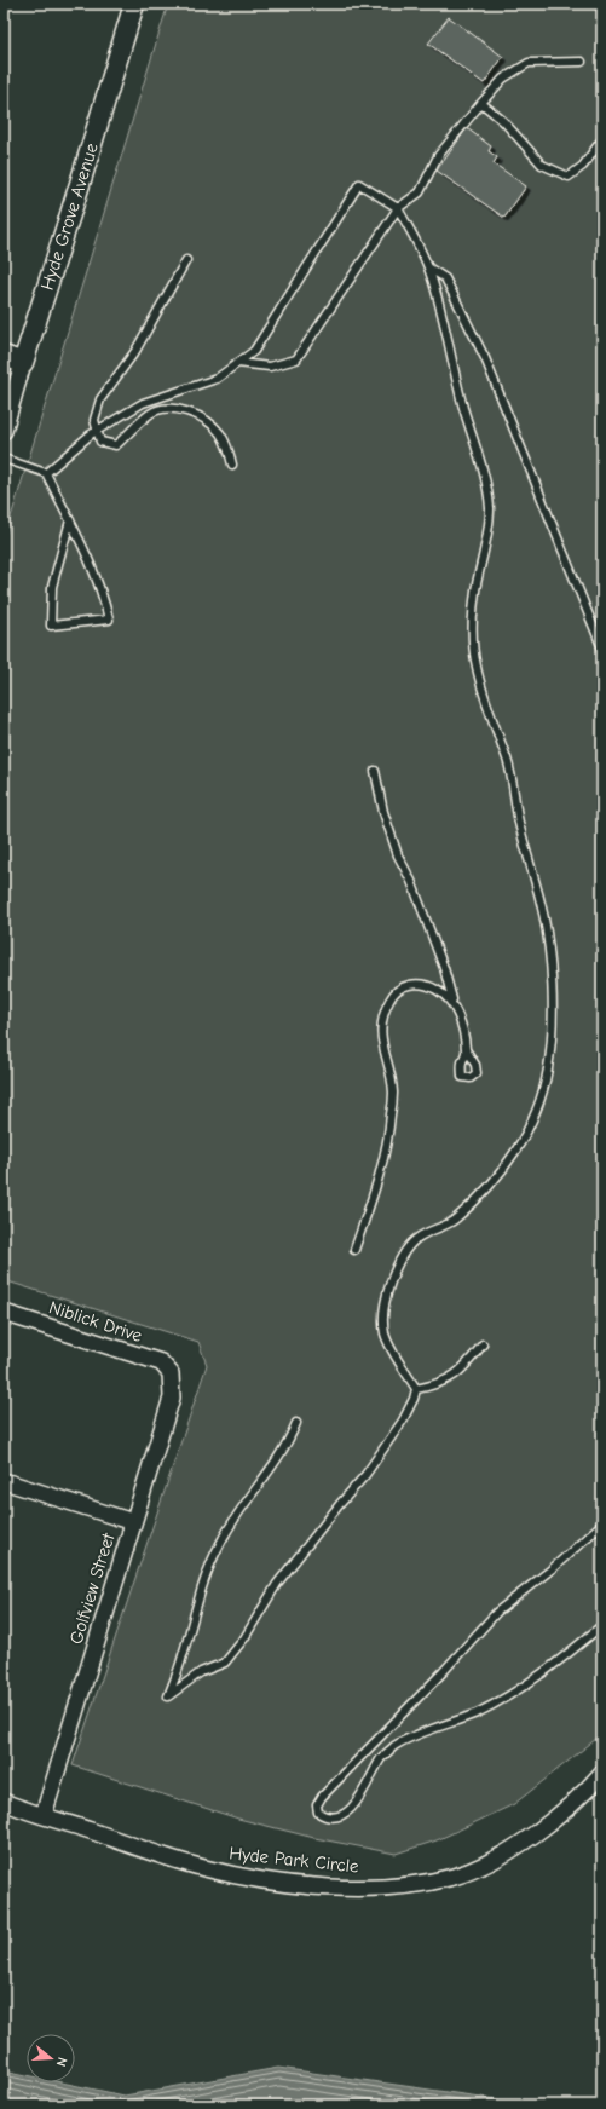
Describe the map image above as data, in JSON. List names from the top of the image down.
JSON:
{
  "streets": {
    "street": [
      "Hyde Grove Avenue",
      "Niblick Drive",
      "Golfview Street",
      "Hyde Park Circle"
    ]
  },
  "crossings": [
    ["Niblick Drive", "Golfview Street"],
    ["Golfview Street", "Hyde Park Circle"]
  ],
  "north": "right"
}
